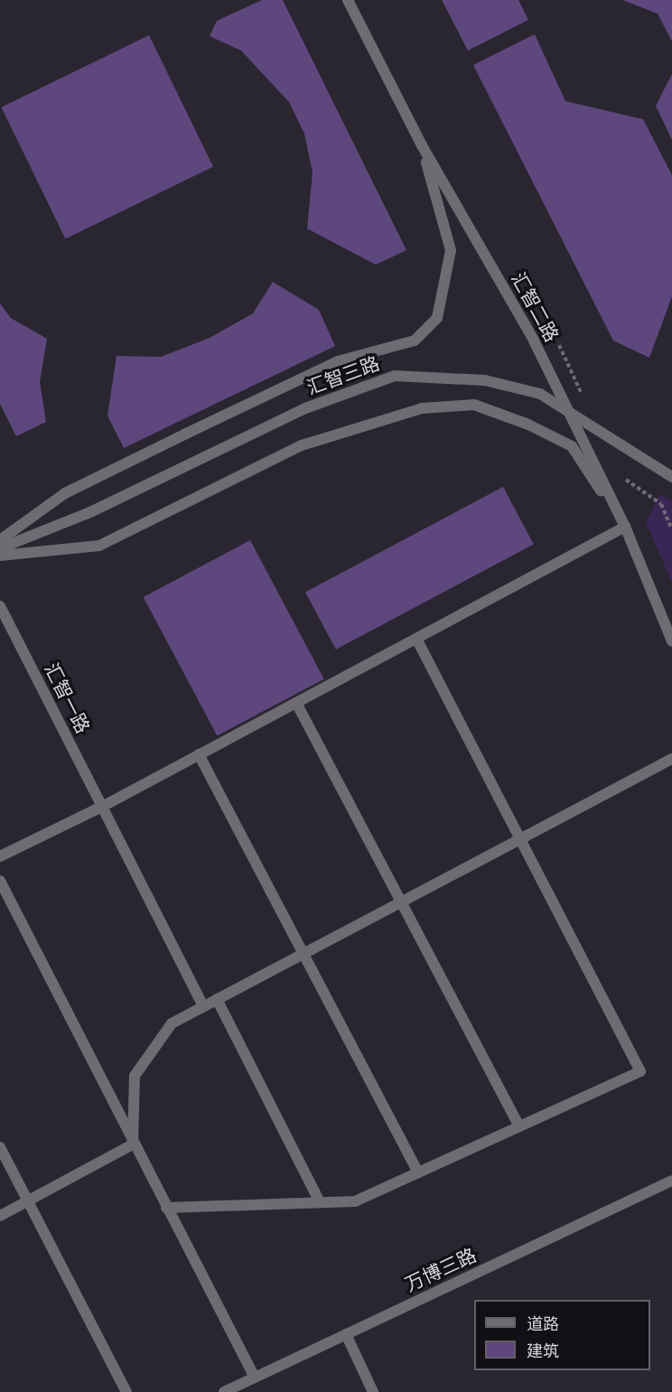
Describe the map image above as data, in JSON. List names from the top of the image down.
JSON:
{
  "streets": {
    "street": [
      "汇智二路",
      "汇智三路",
      "汇智一路",
      "万博三路"
    ]
  },
  "legend": ["道路", "建筑"]
}
